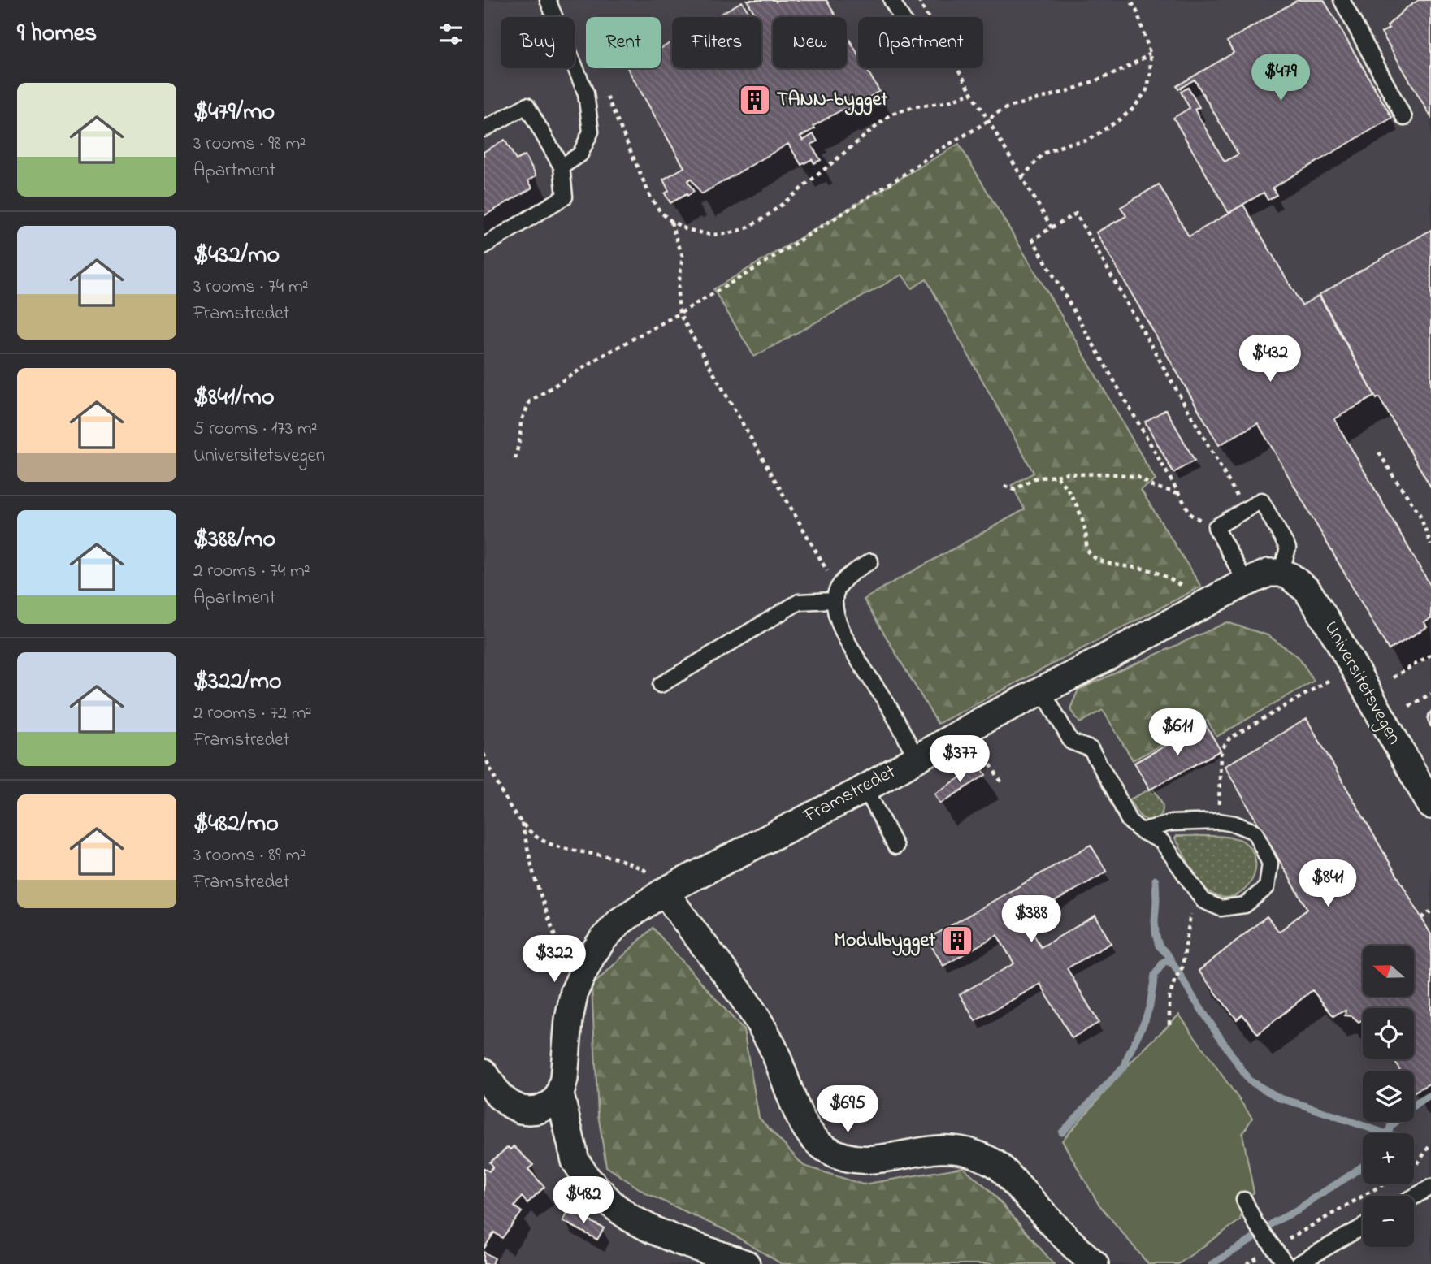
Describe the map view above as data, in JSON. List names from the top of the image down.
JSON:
{
  "streets": {
    "street": ["Universitetsvegen", "Framstredet"]
  },
  "crossings": [
    ["Universitetsvegen", "Framstredet"]
  ],
  "places": {
    "building": ["TANN-bygget", "Modulbygget"]
  },
  "north": "left",
  "page": {
    "heading": "9 homes",
    "chip": [
      "Buy",
      "Rent",
      "Filters",
      "New",
      "Apartment"
    ],
    "price": [
      "$479",
      "$432",
      "$611",
      "$377",
      "$841",
      "$388",
      "$322",
      "$695",
      "$482"
    ],
    "list": [
      {
        "name": "$479/mo",
        "note": "3 rooms · 98 m² · Apartment"
      },
      {
        "name": "$432/mo",
        "note": "3 rooms · 74 m² · Framstredet"
      },
      {
        "name": "$841/mo",
        "note": "5 rooms · 173 m² · Universitetsvegen"
      },
      {
        "name": "$388/mo",
        "note": "2 rooms · 74 m² · Apartment"
      },
      {
        "name": "$322/mo",
        "note": "2 rooms · 72 m² · Framstredet"
      },
      {
        "name": "$482/mo",
        "note": "3 rooms · 89 m² · Framstredet"
      }
    ],
    "map_buttons": ["+", "−"]
  }
}
